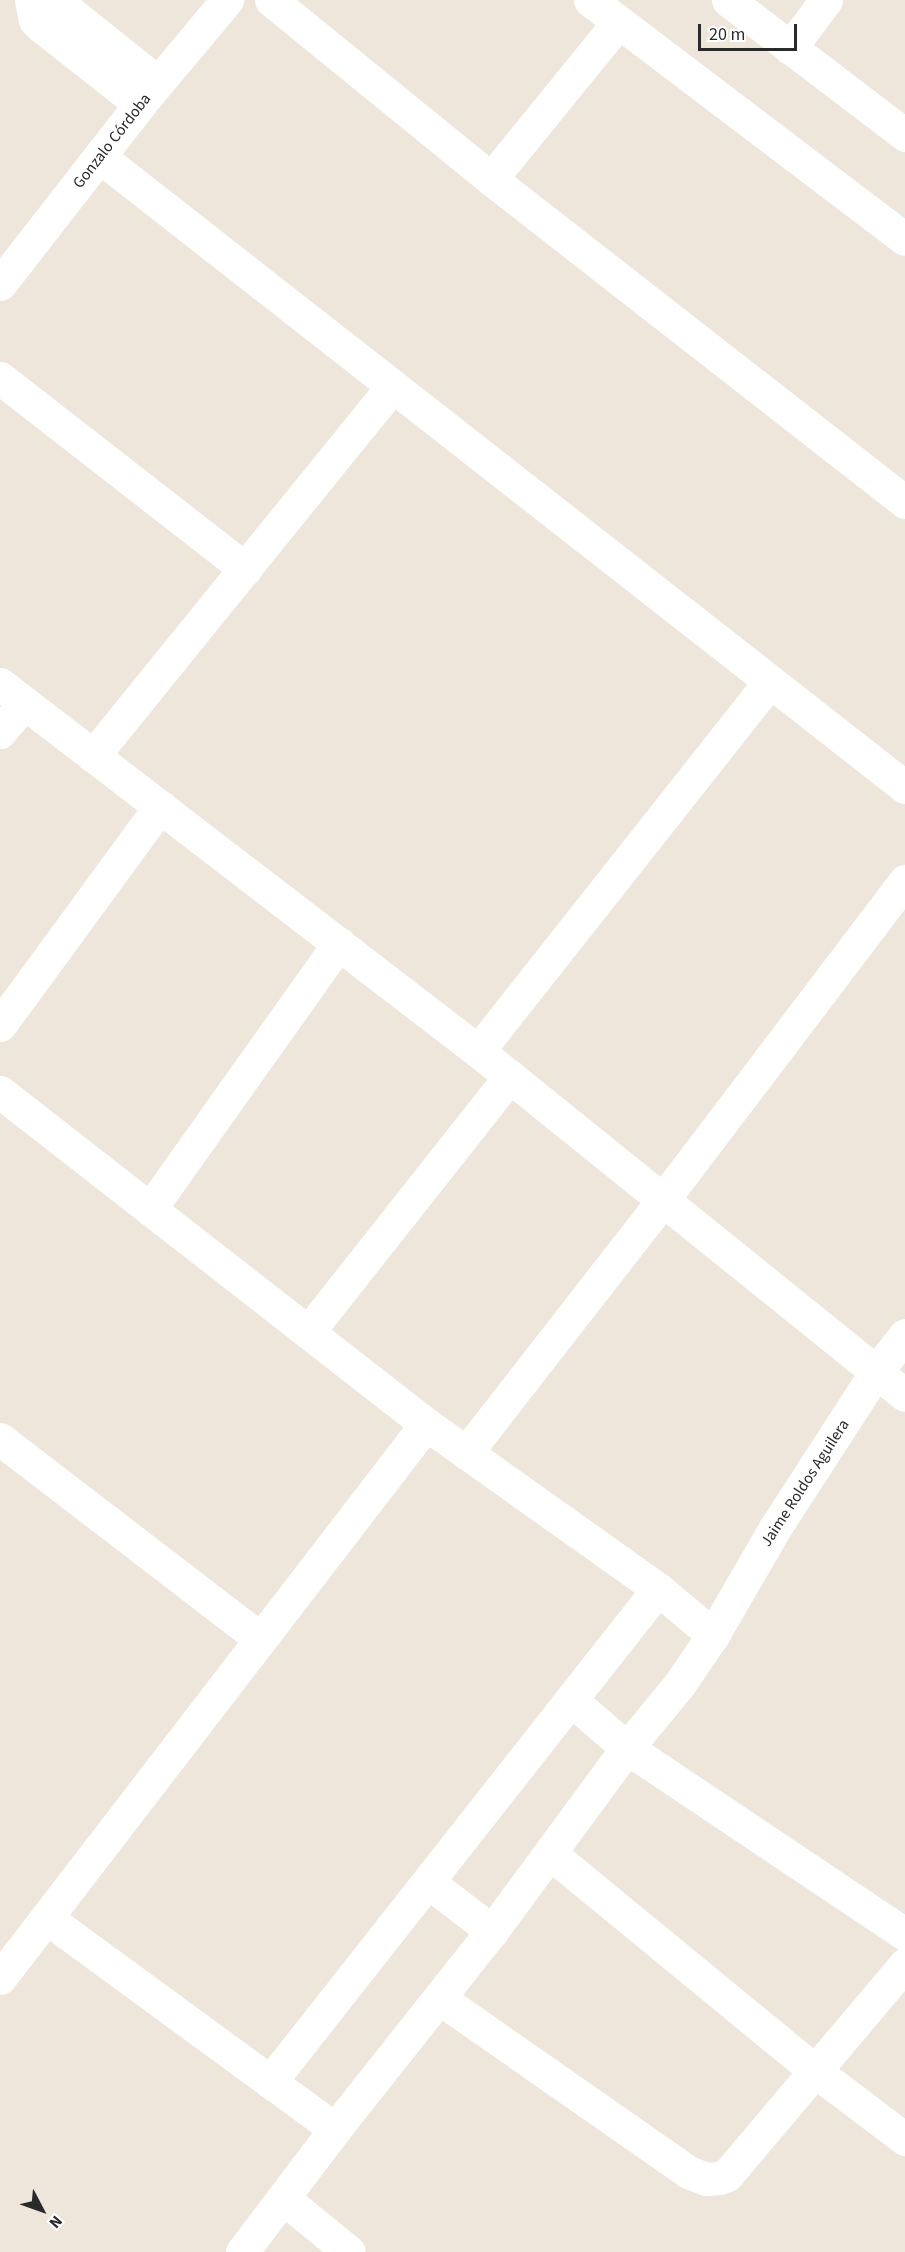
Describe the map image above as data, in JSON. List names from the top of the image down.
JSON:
{
  "streets": {
    "street": ["Gonzalo Córdoba", "Jaime Roldos Aguilera"]
  },
  "scale_bar": "20 m",
  "north": "bottom right"
}
